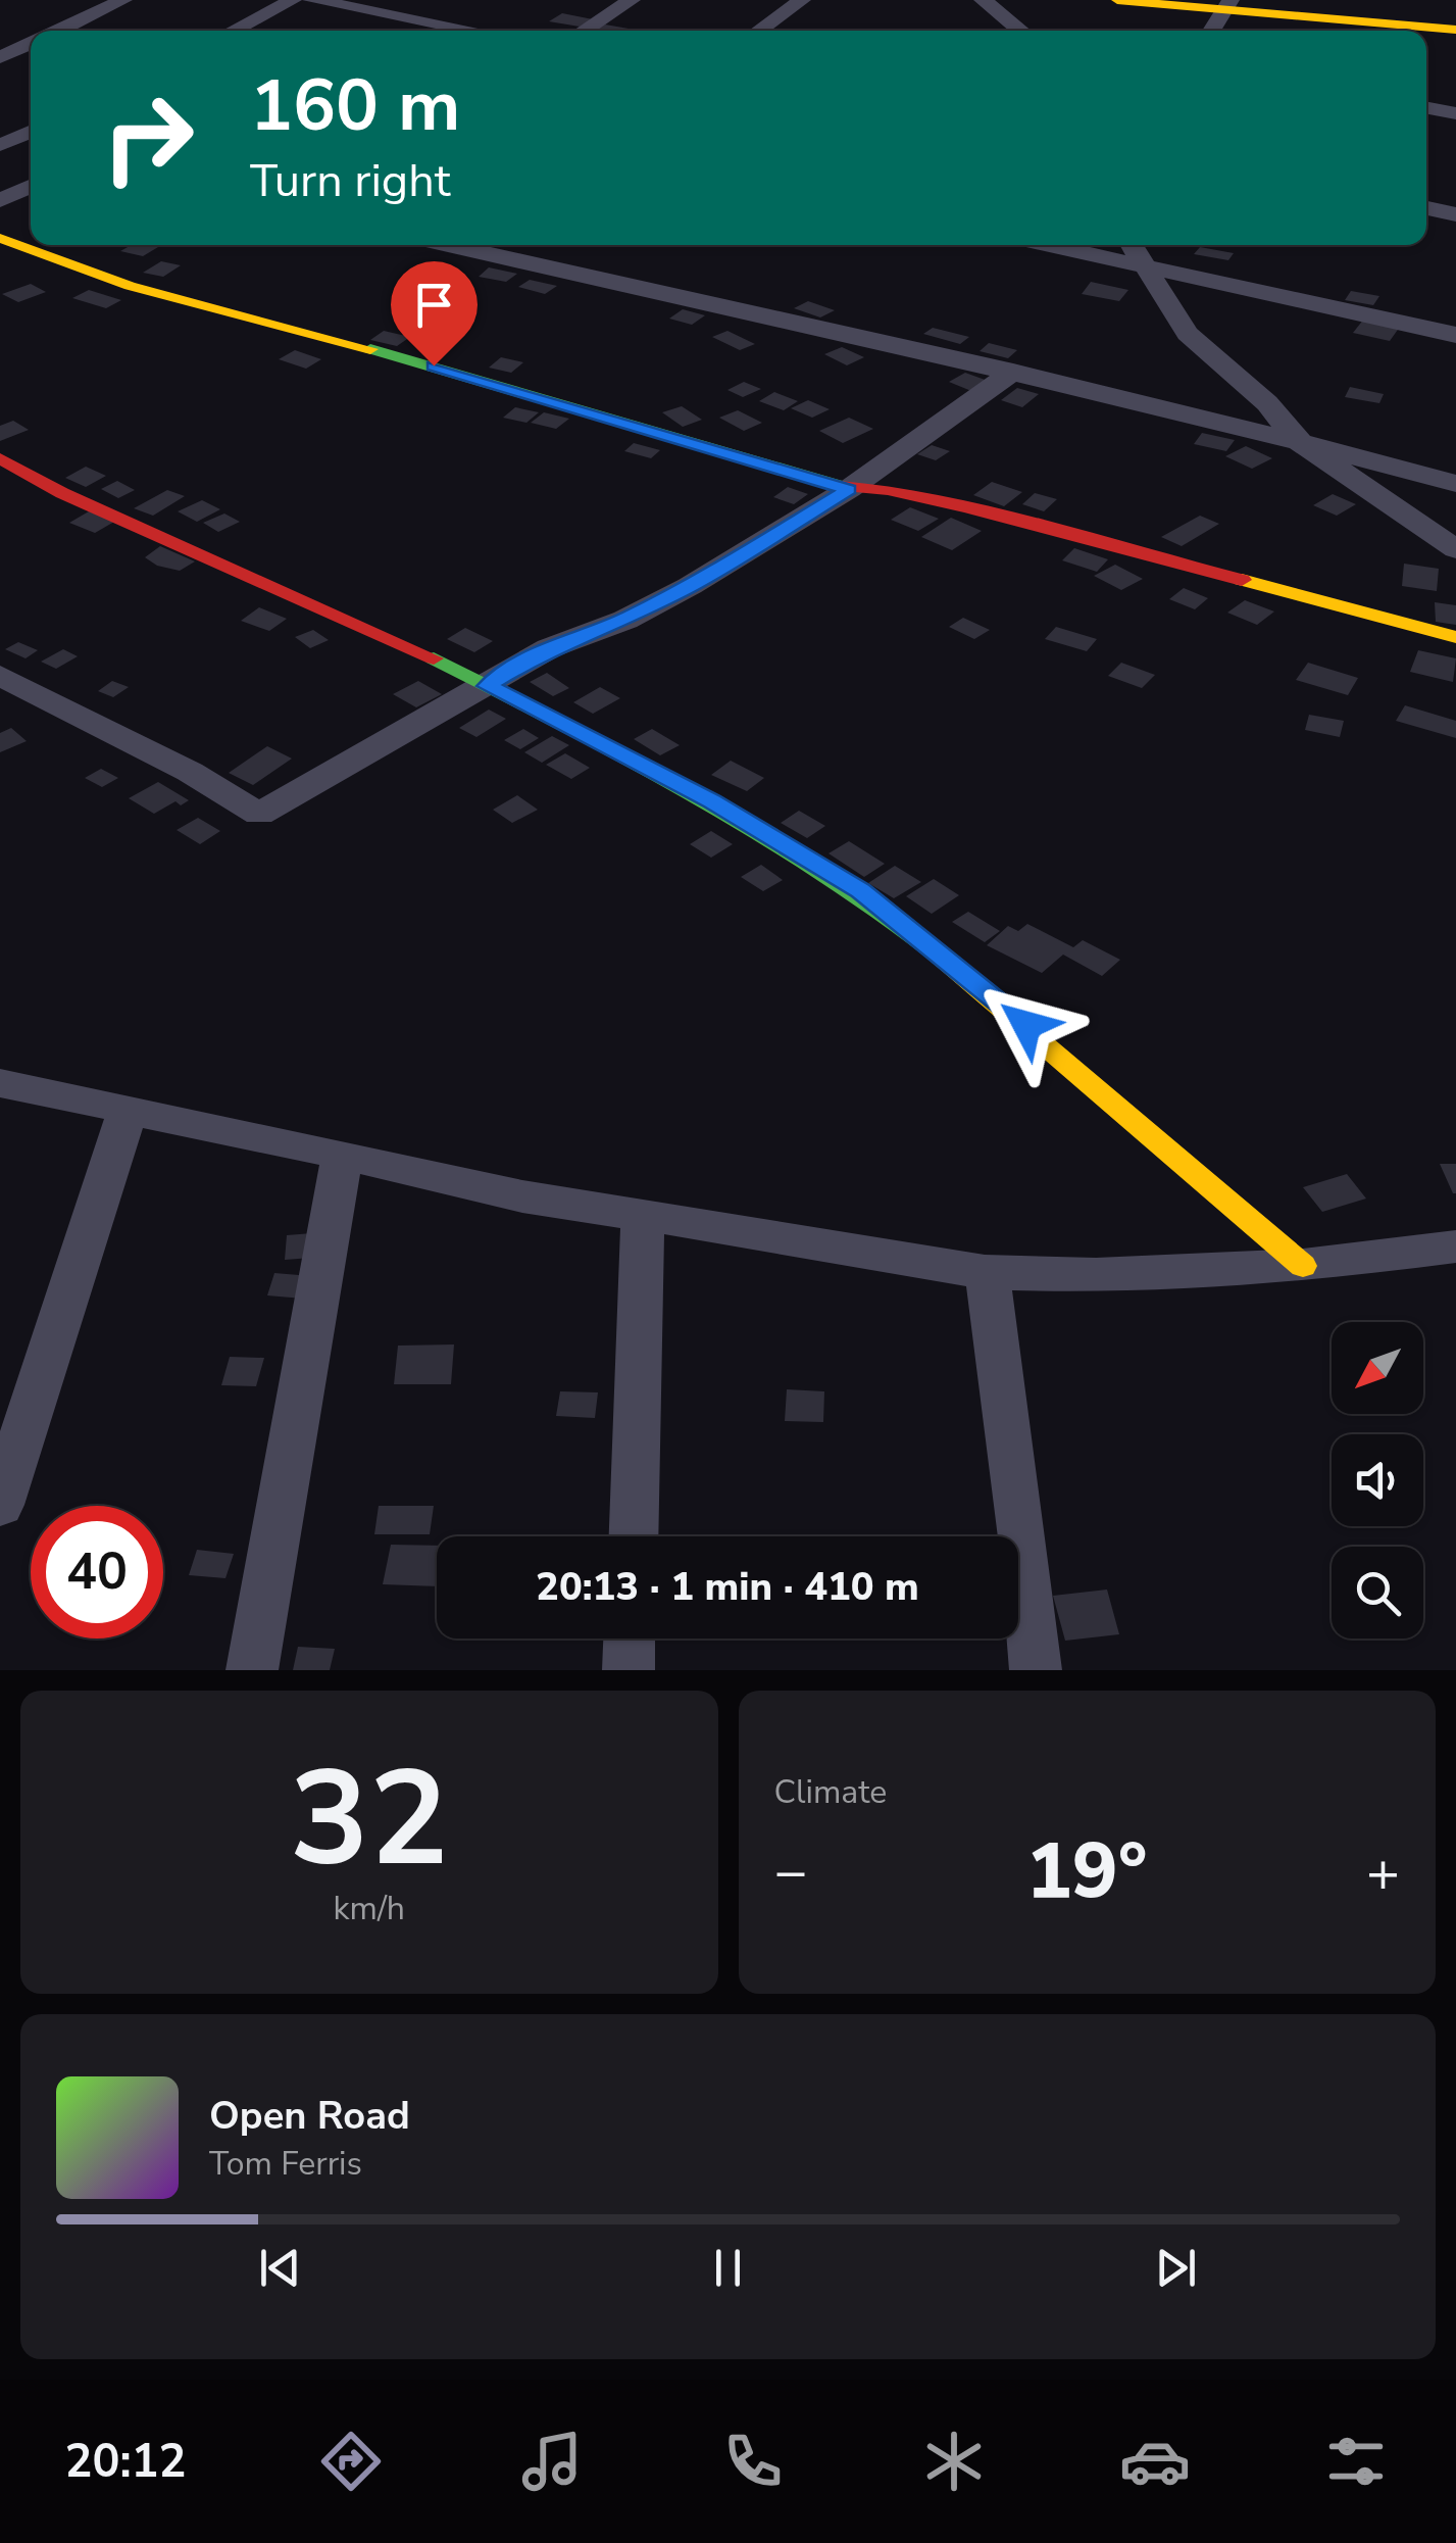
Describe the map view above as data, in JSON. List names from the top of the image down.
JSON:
{
  "north": "bottom left",
  "page": {
    "turn": ["160 m", "Turn right"],
    "limit": "40",
    "trip": "20:13 · 1 min · 410 m",
    "tile": [
      ["32", "km/h"],
      "Climate"
    ],
    "heat": ["−", "19°", "+"],
    "song": ["Open Road", "Tom Ferris"],
    "tabs": "20:12"
  }
}
